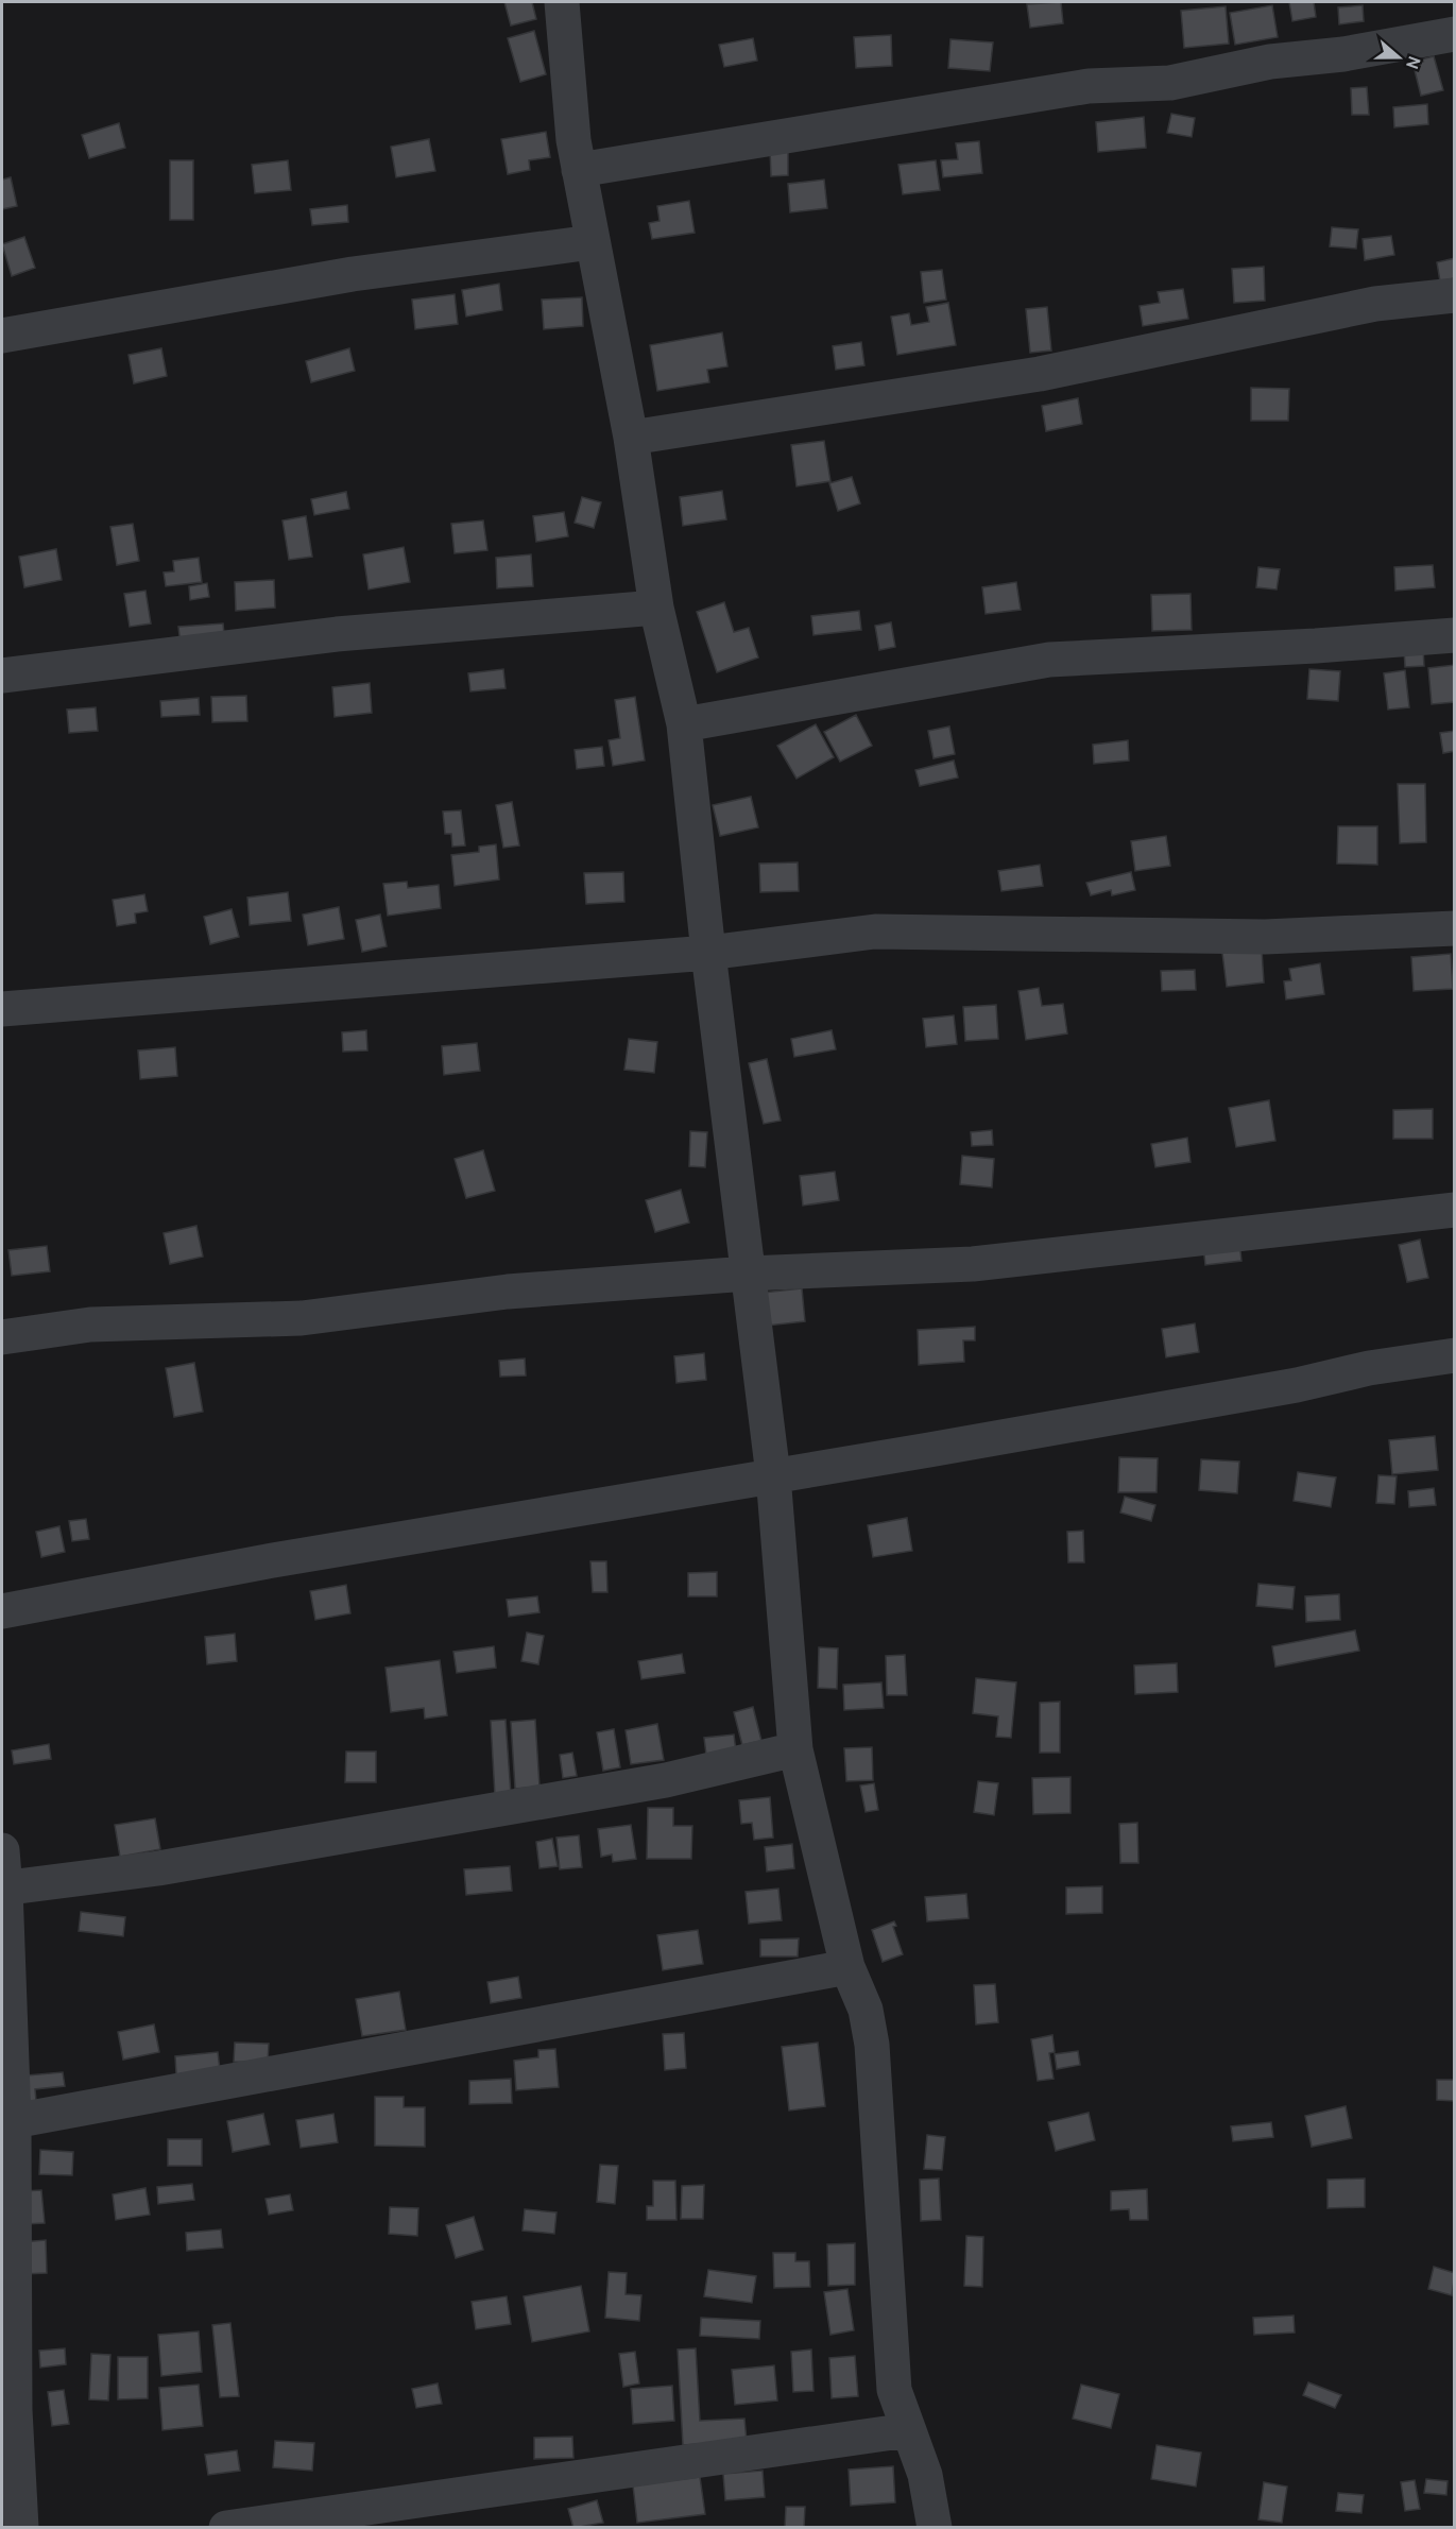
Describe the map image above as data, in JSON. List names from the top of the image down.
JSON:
{
  "north": "right"
}
